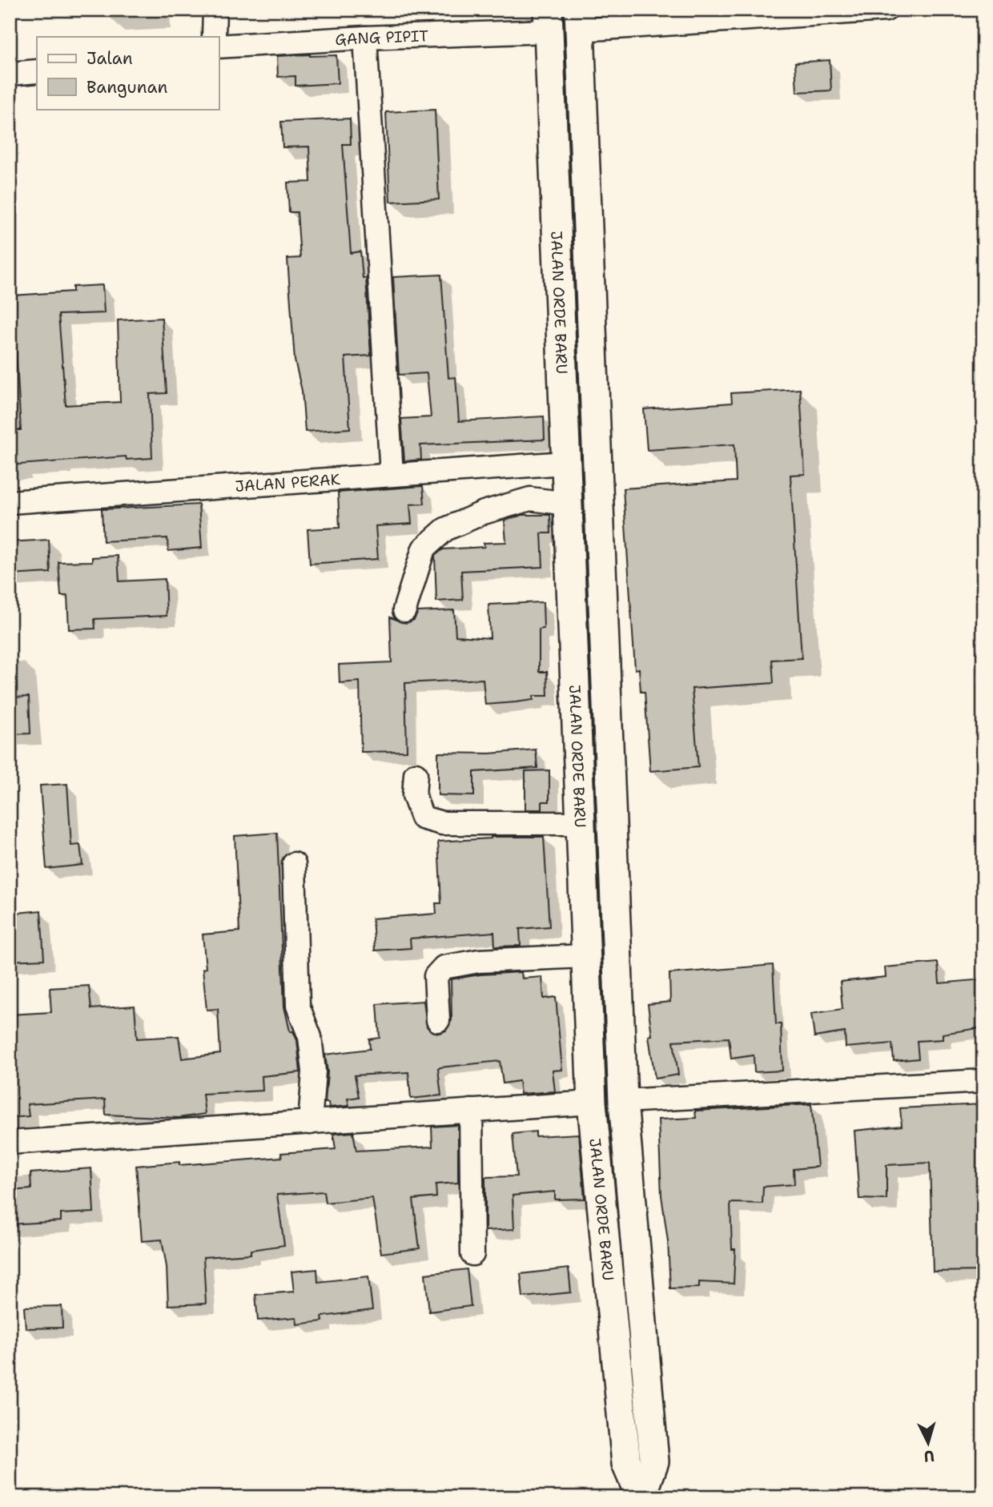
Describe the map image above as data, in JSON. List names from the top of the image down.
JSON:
{
  "streets": {
    "main road": ["JALAN ORDE BARU"],
    "street": ["GANG PIPIT", "JALAN PERAK"]
  },
  "crossings": [
    ["GANG PIPIT", "JALAN ORDE BARU"],
    ["JALAN ORDE BARU", "JALAN PERAK"]
  ],
  "legend": ["Jalan", "Bangunan"],
  "north": "bottom"
}
